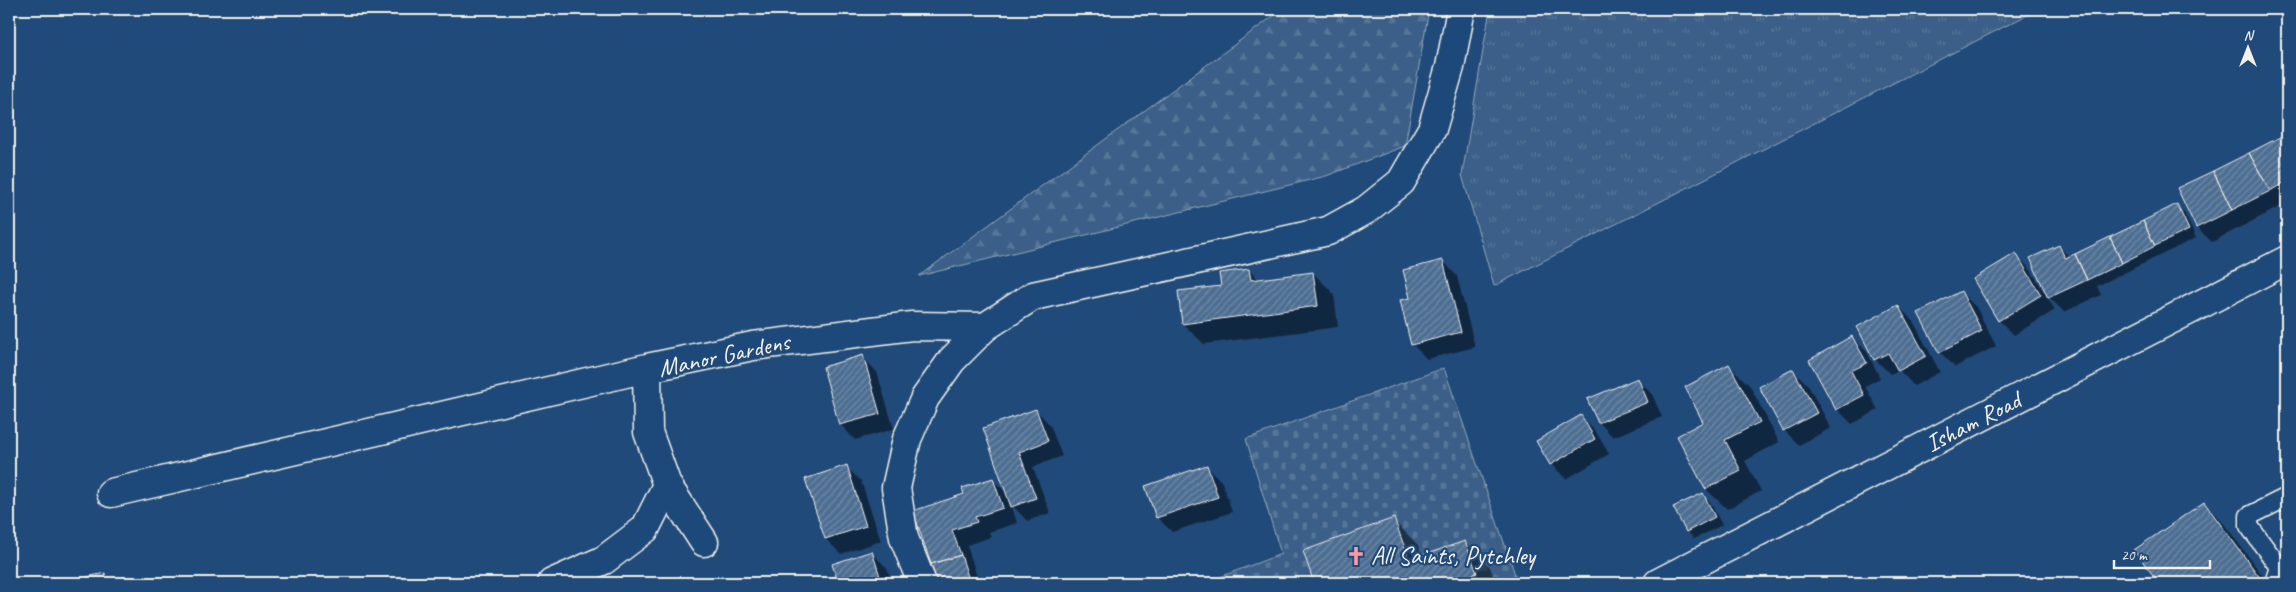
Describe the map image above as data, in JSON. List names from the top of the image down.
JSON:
{
  "streets": {
    "street": ["Manor Gardens", "Isham Road"]
  },
  "places": {
    "church": ["All Saints, Pytchley"]
  },
  "scale_bar": "20 m",
  "north": "top"
}
